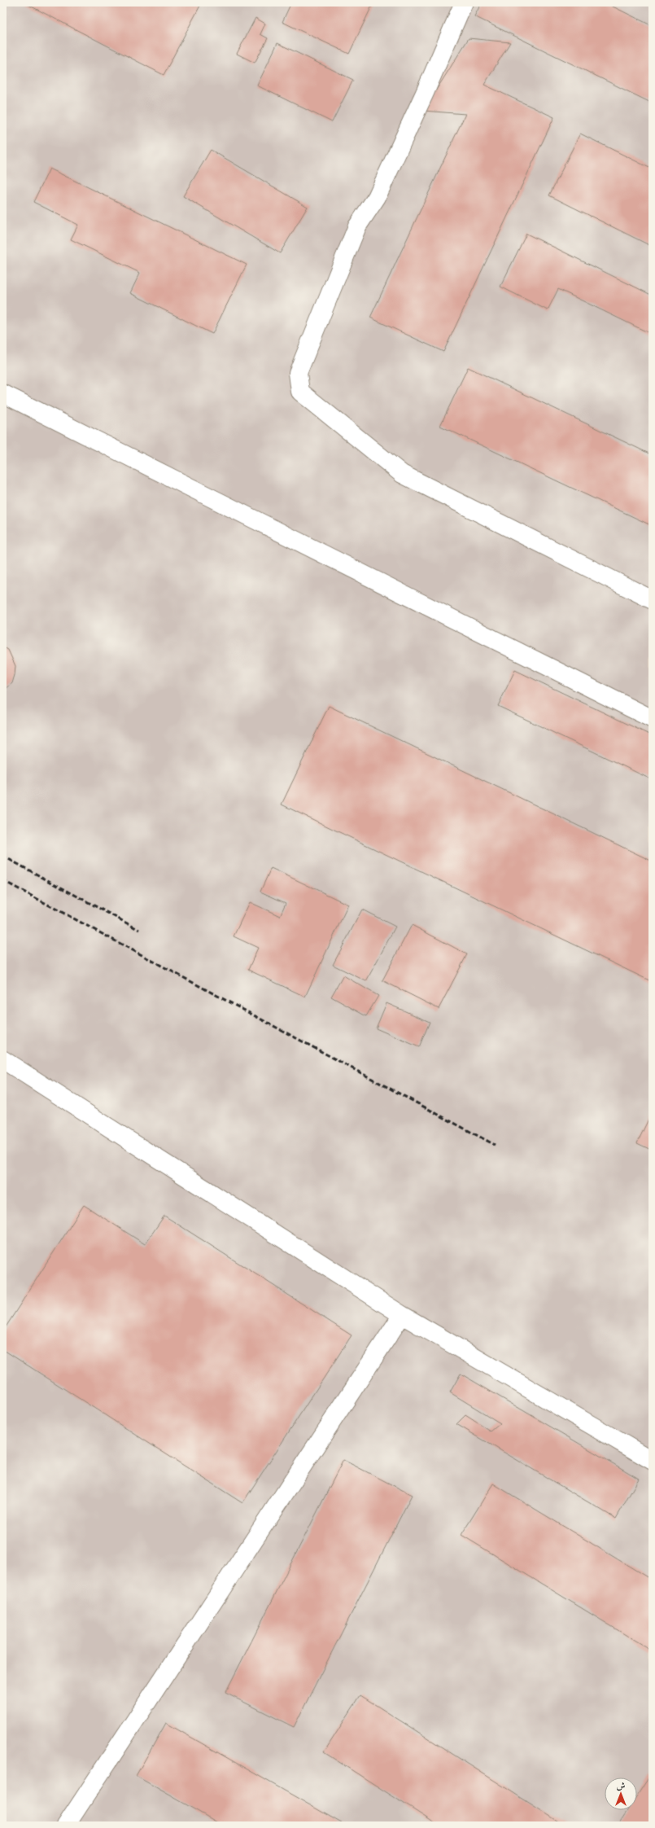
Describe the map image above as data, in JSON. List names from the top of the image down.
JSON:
{
  "north": "top"
}
